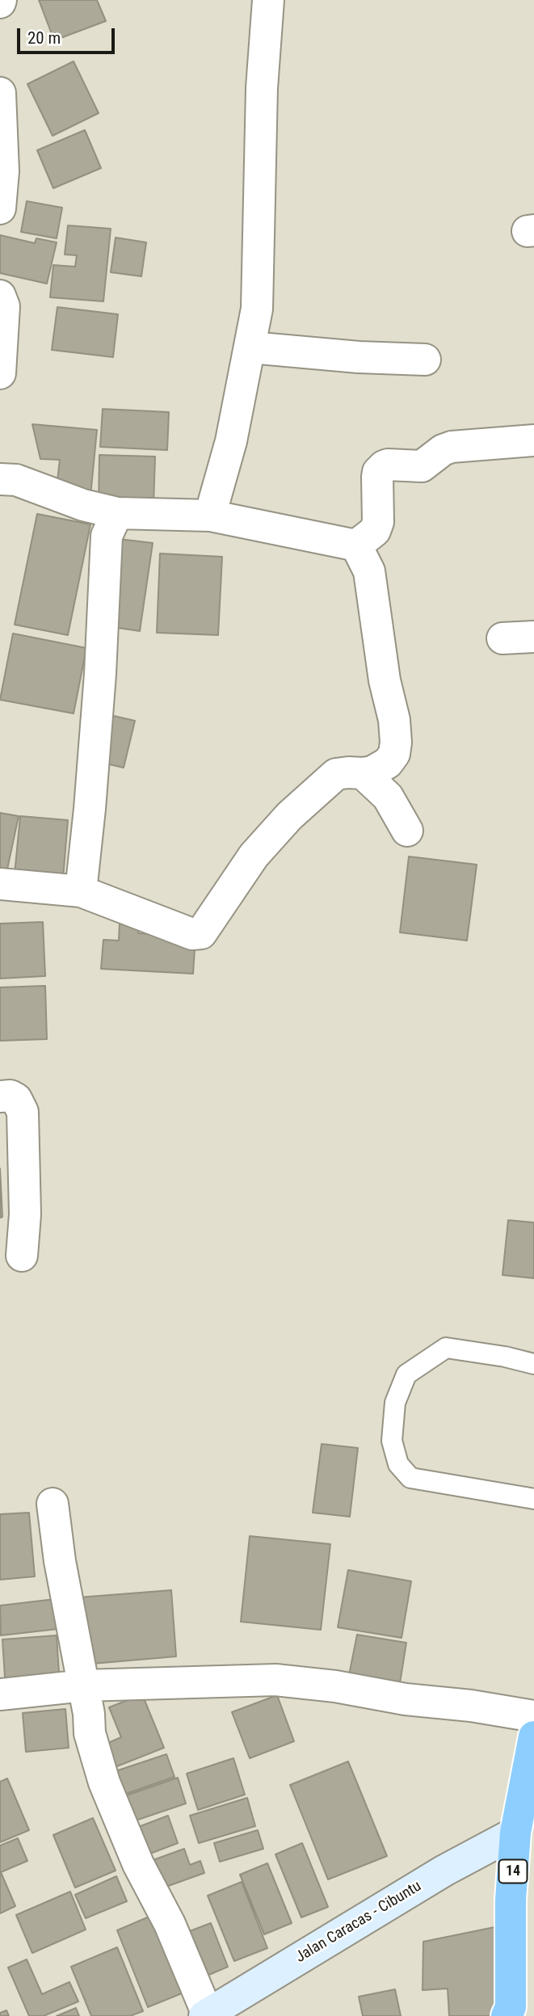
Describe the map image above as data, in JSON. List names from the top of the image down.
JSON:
{
  "streets": {
    "highway": ["14"],
    "street": ["Jalan Caracas - Cibuntu"]
  },
  "crossings": [
    ["14", "Jalan Caracas - Cibuntu"]
  ],
  "scale_bar": "20 m"
}
